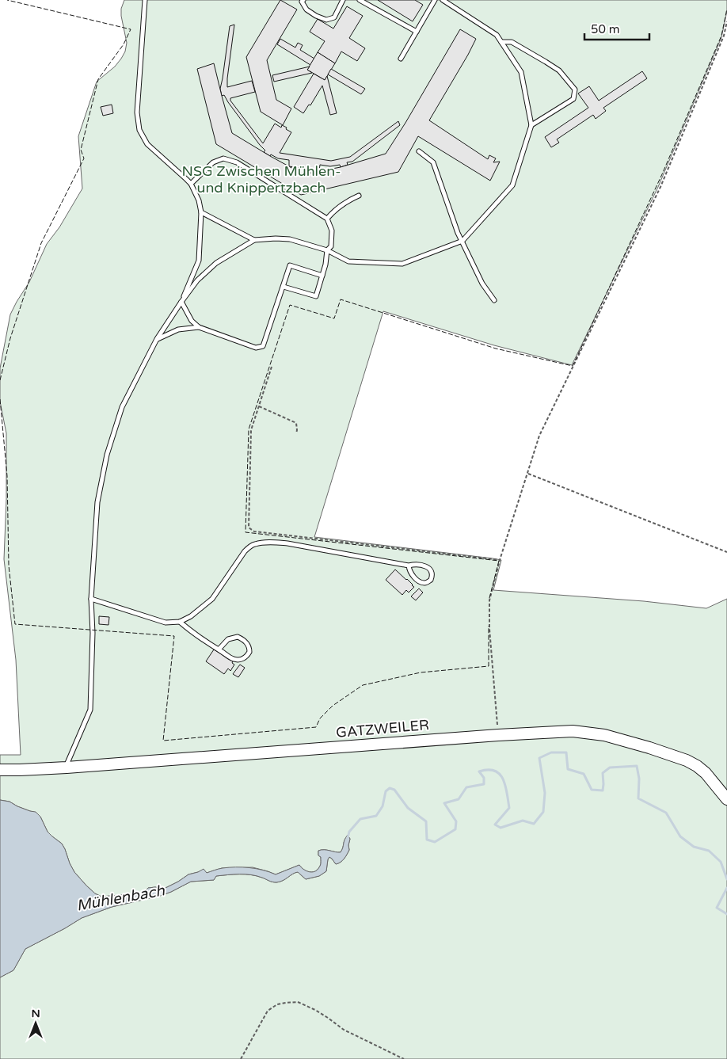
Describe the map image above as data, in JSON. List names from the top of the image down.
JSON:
{
  "streets": {
    "street": ["GATZWEILER"]
  },
  "water": ["Mühlenbach"],
  "parks": ["NSG Zwischen Mühlen- und Knippertzbach"],
  "scale_bar": "50 m",
  "north": "top"
}
